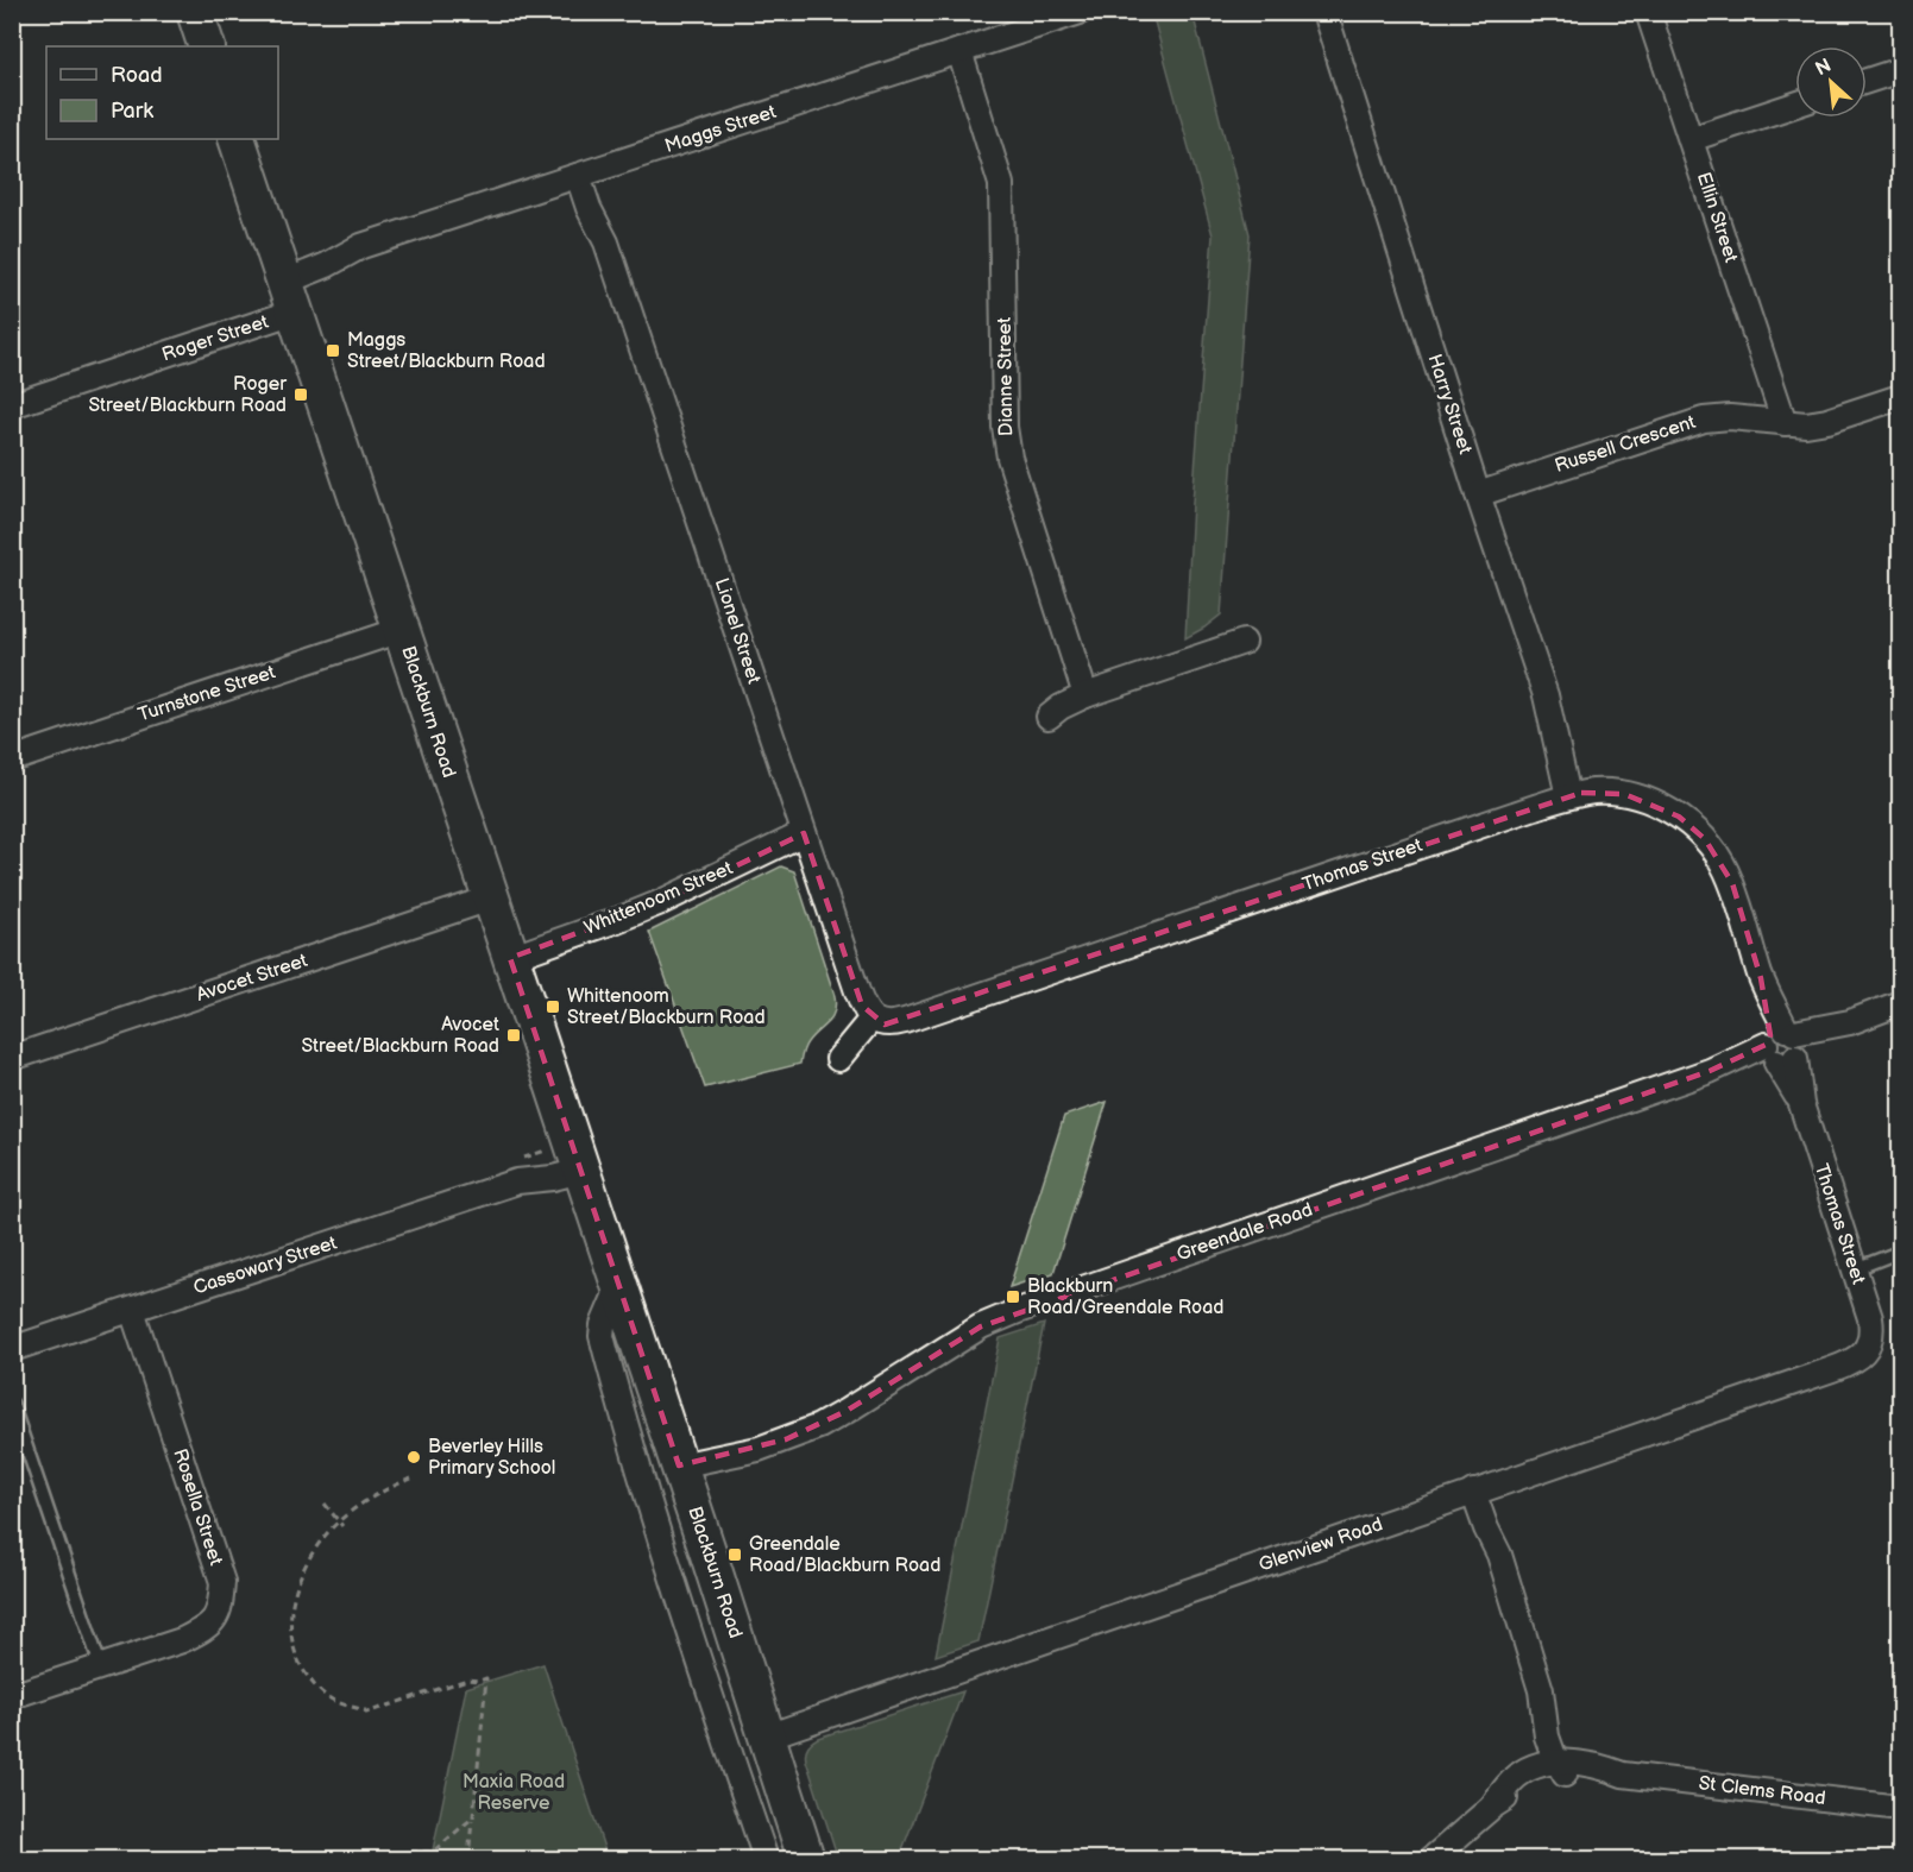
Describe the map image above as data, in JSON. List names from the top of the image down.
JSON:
{
  "streets": {
    "main road": ["Blackburn Road"],
    "street": [
      "Maggs Street",
      "Ellin Street",
      "Roger Street",
      "Dianne Street",
      "Harry Street",
      "Russell Crescent",
      "Lionel Street",
      "Turnstone Street",
      "Thomas Street",
      "Whittenoom Street",
      "Avocet Street",
      "Greendale Road",
      "Cassowary Street",
      "Rosella Street",
      "Glenview Road",
      "St Clems Road"
    ]
  },
  "crossings": [
    ["Maggs Street", "Roger Street"],
    ["Maggs Street", "Dianne Street"],
    ["Maggs Street", "Lionel Street"],
    ["Maggs Street", "Blackburn Road"],
    ["Ellin Street", "Russell Crescent"],
    ["Roger Street", "Blackburn Road"],
    ["Harry Street", "Russell Crescent"],
    ["Harry Street", "Thomas Street"],
    ["Lionel Street", "Thomas Street"],
    ["Lionel Street", "Whittenoom Street"],
    ["Turnstone Street", "Blackburn Road"],
    ["Blackburn Road", "Whittenoom Street"],
    ["Blackburn Road", "Avocet Street"],
    ["Blackburn Road", "Greendale Road"],
    ["Blackburn Road", "Cassowary Street"],
    ["Blackburn Road", "Glenview Road"],
    ["Thomas Street", "Greendale Road"],
    ["Thomas Street", "Glenview Road"],
    ["Cassowary Street", "Rosella Street"]
  ],
  "parks": ["Maxia Road Reserve"],
  "places": {
    "transit": [
      "Maggs Street/Blackburn Road",
      "Roger Street/Blackburn Road",
      "Whittenoom Street/Blackburn Road",
      "Avocet Street/Blackburn Road",
      "Blackburn Road/Greendale Road",
      "Greendale Road/Blackburn Road"
    ],
    "other": ["Beverley Hills Primary School"]
  },
  "legend": ["Road", "Park"],
  "north": "top left"
}
